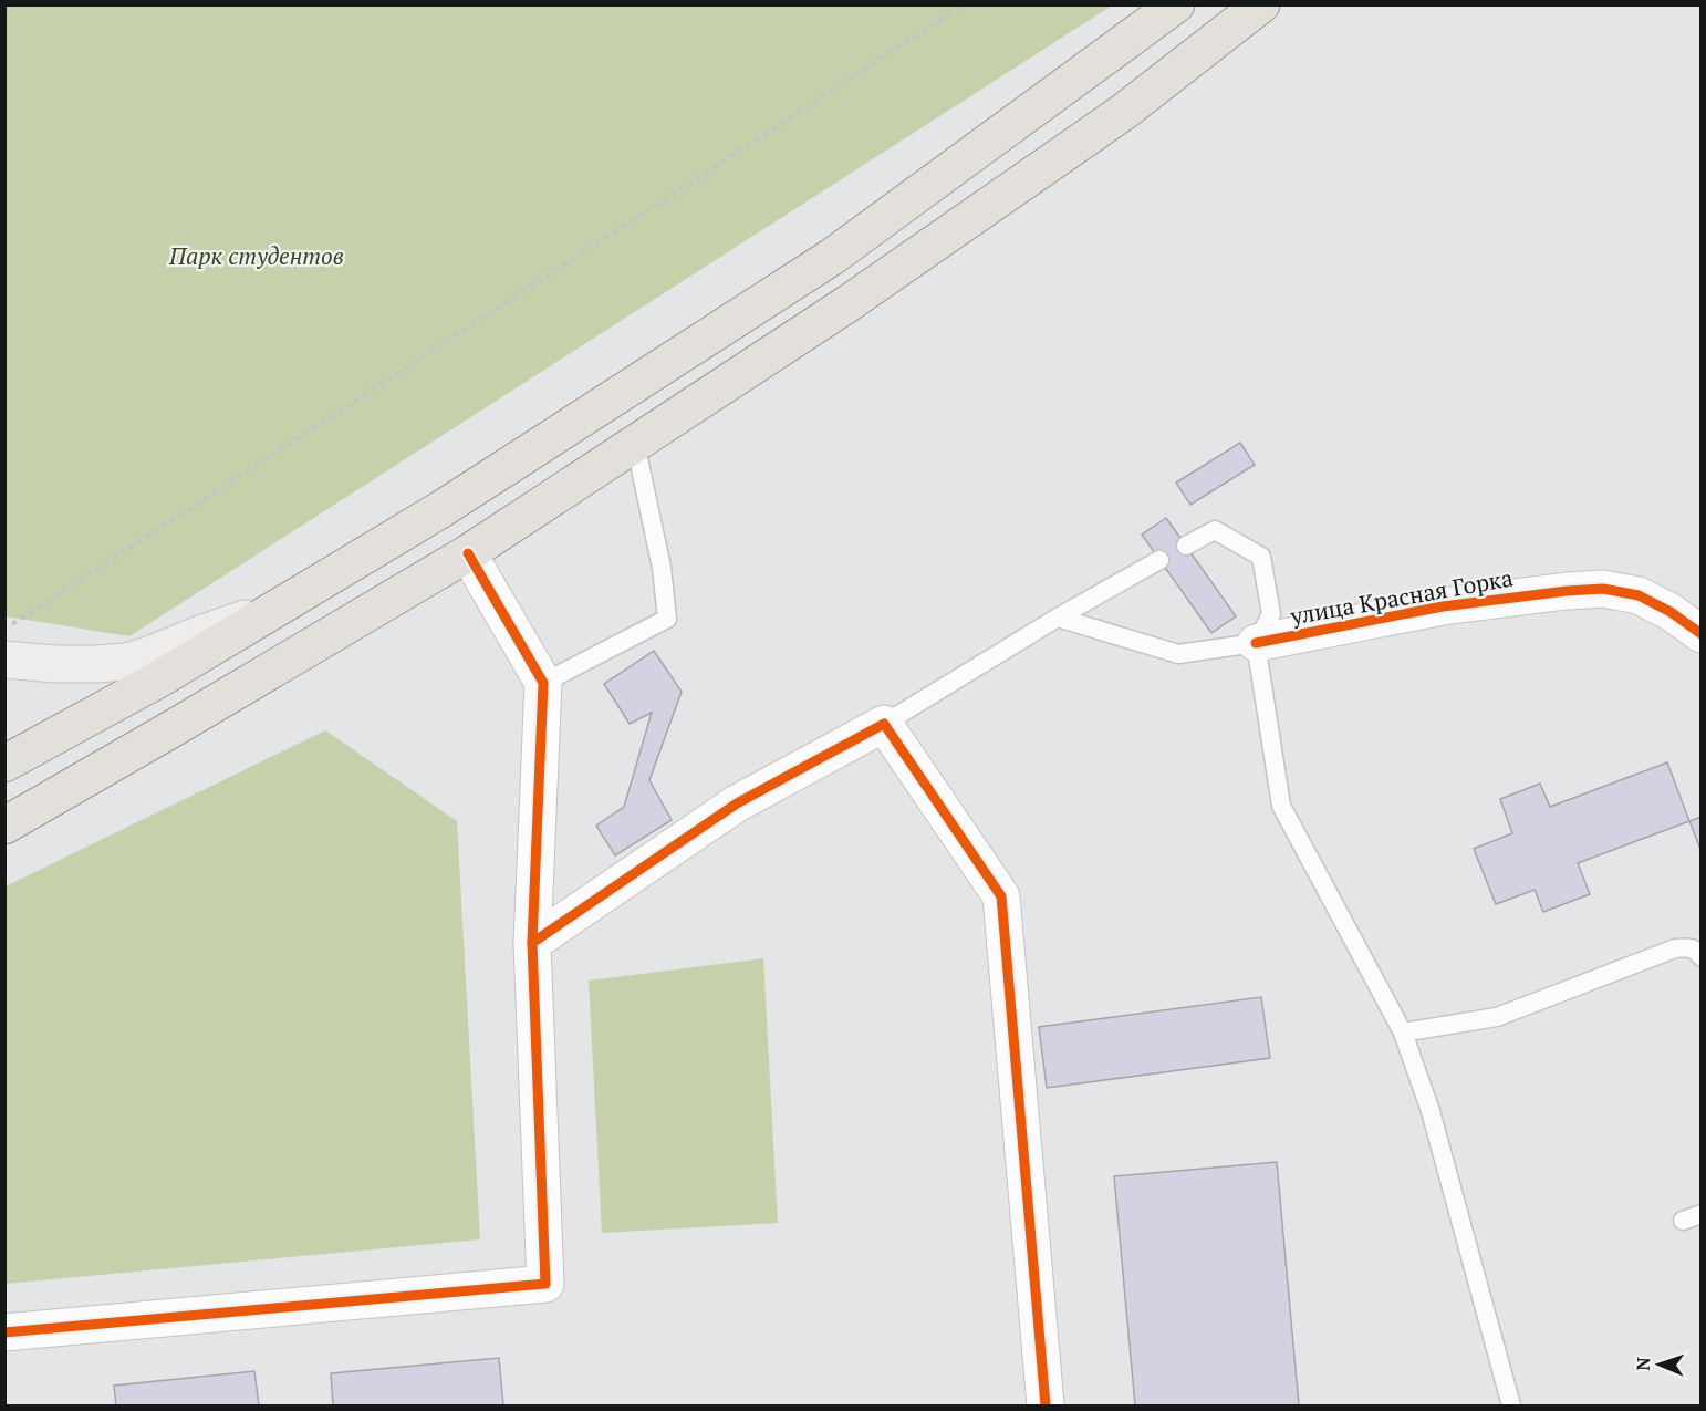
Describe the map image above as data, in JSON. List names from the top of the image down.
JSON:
{
  "streets": {
    "street": ["улица Красная Горка"]
  },
  "parks": ["Парк студентов"],
  "north": "left"
}
